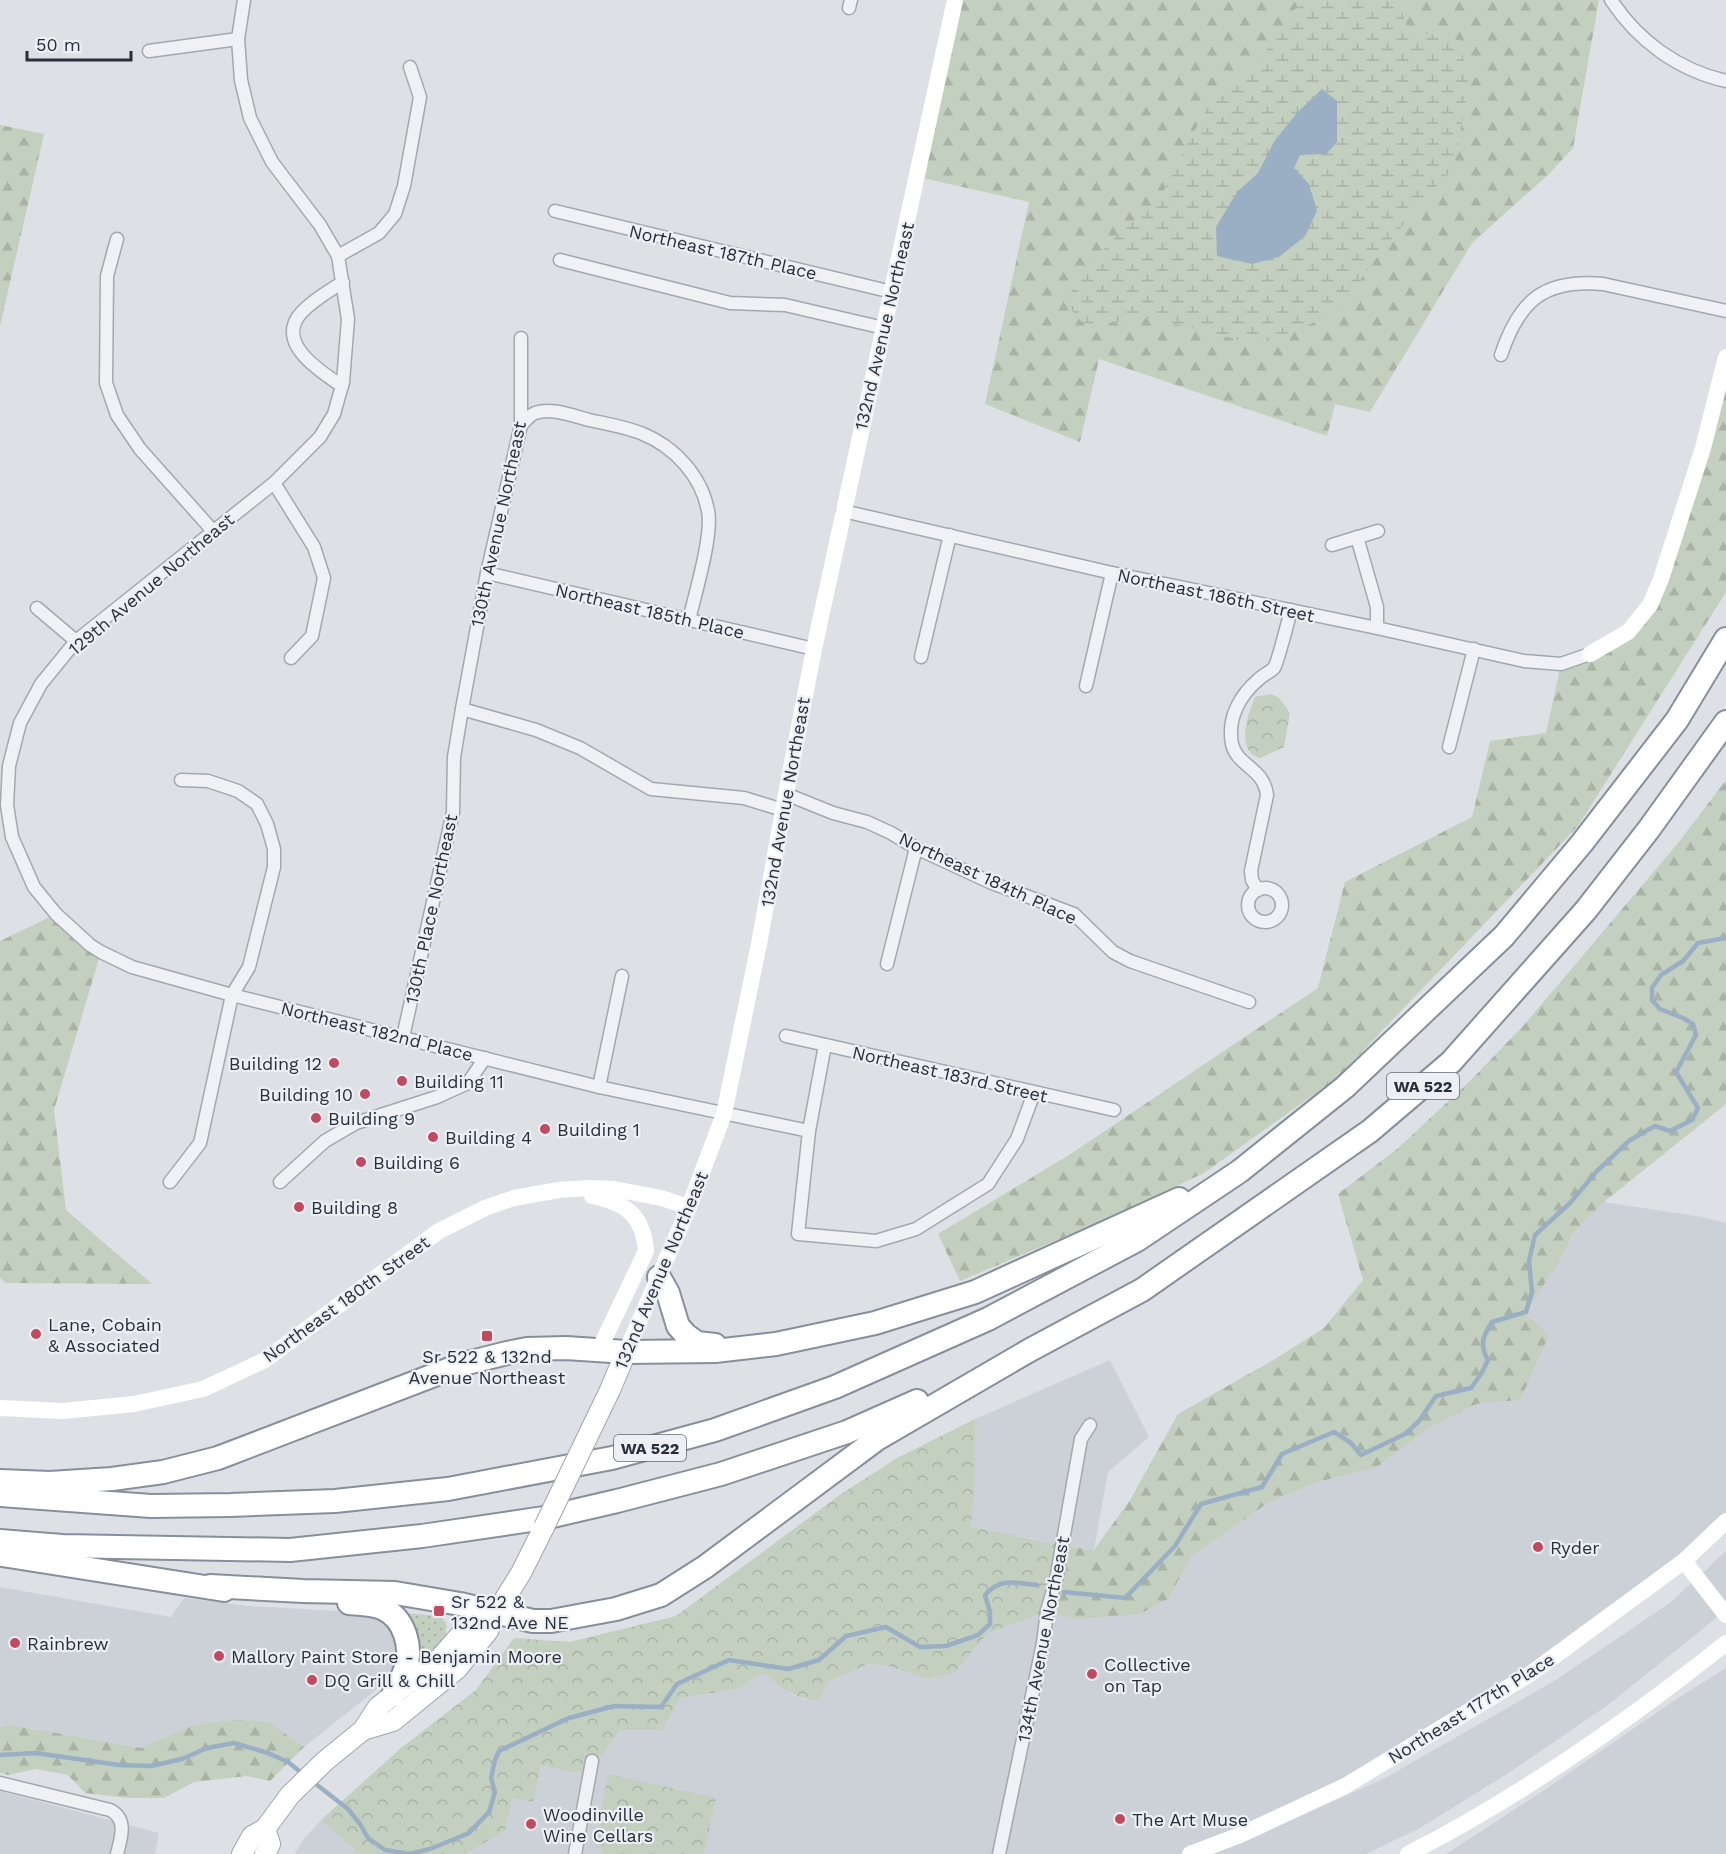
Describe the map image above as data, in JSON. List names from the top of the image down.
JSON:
{
  "streets": {
    "highway": ["WA 522"],
    "main road": ["132nd Avenue Northeast"],
    "street": [
      "Northeast 187th Place",
      "130th Avenue Northeast",
      "129th Avenue Northeast",
      "Northeast 186th Street",
      "Northeast 185th Place",
      "Northeast 184th Place",
      "130th Place Northeast",
      "Northeast 182nd Place",
      "Northeast 183rd Street",
      "Northeast 180th Street",
      "134th Avenue Northeast",
      "Northeast 177th Place"
    ]
  },
  "crossings": [
    ["Northeast 187th Place", "132nd Avenue Northeast"],
    ["132nd Avenue Northeast", "Northeast 186th Street"],
    ["132nd Avenue Northeast", "Northeast 185th Place"],
    ["132nd Avenue Northeast", "Northeast 184th Place"],
    ["132nd Avenue Northeast", "Northeast 182nd Place"],
    ["132nd Avenue Northeast", "Northeast 180th Street"],
    ["130th Avenue Northeast", "Northeast 185th Place"],
    ["130th Avenue Northeast", "Northeast 184th Place"],
    ["130th Avenue Northeast", "130th Place Northeast"],
    ["129th Avenue Northeast", "Northeast 182nd Place"],
    ["Northeast 184th Place", "130th Place Northeast"],
    ["130th Place Northeast", "Northeast 182nd Place"]
  ],
  "places": {
    "other": [
      "Building 12",
      "Building 11",
      "Building 10",
      "Building 9",
      "Building 1",
      "Building 4",
      "Building 6",
      "Building 8",
      "Lane, Cobain & Associated",
      "Ryder",
      "Rainbrew",
      "Mallory Paint Store - Benjamin Moore",
      "Collective on Tap",
      "DQ Grill & Chill",
      "The Art Muse",
      "Woodinville Wine Cellars"
    ],
    "transit": ["Sr 522 & 132nd Avenue Northeast", "Sr 522 & 132nd Ave NE"]
  },
  "scale_bar": "50 m"
}
